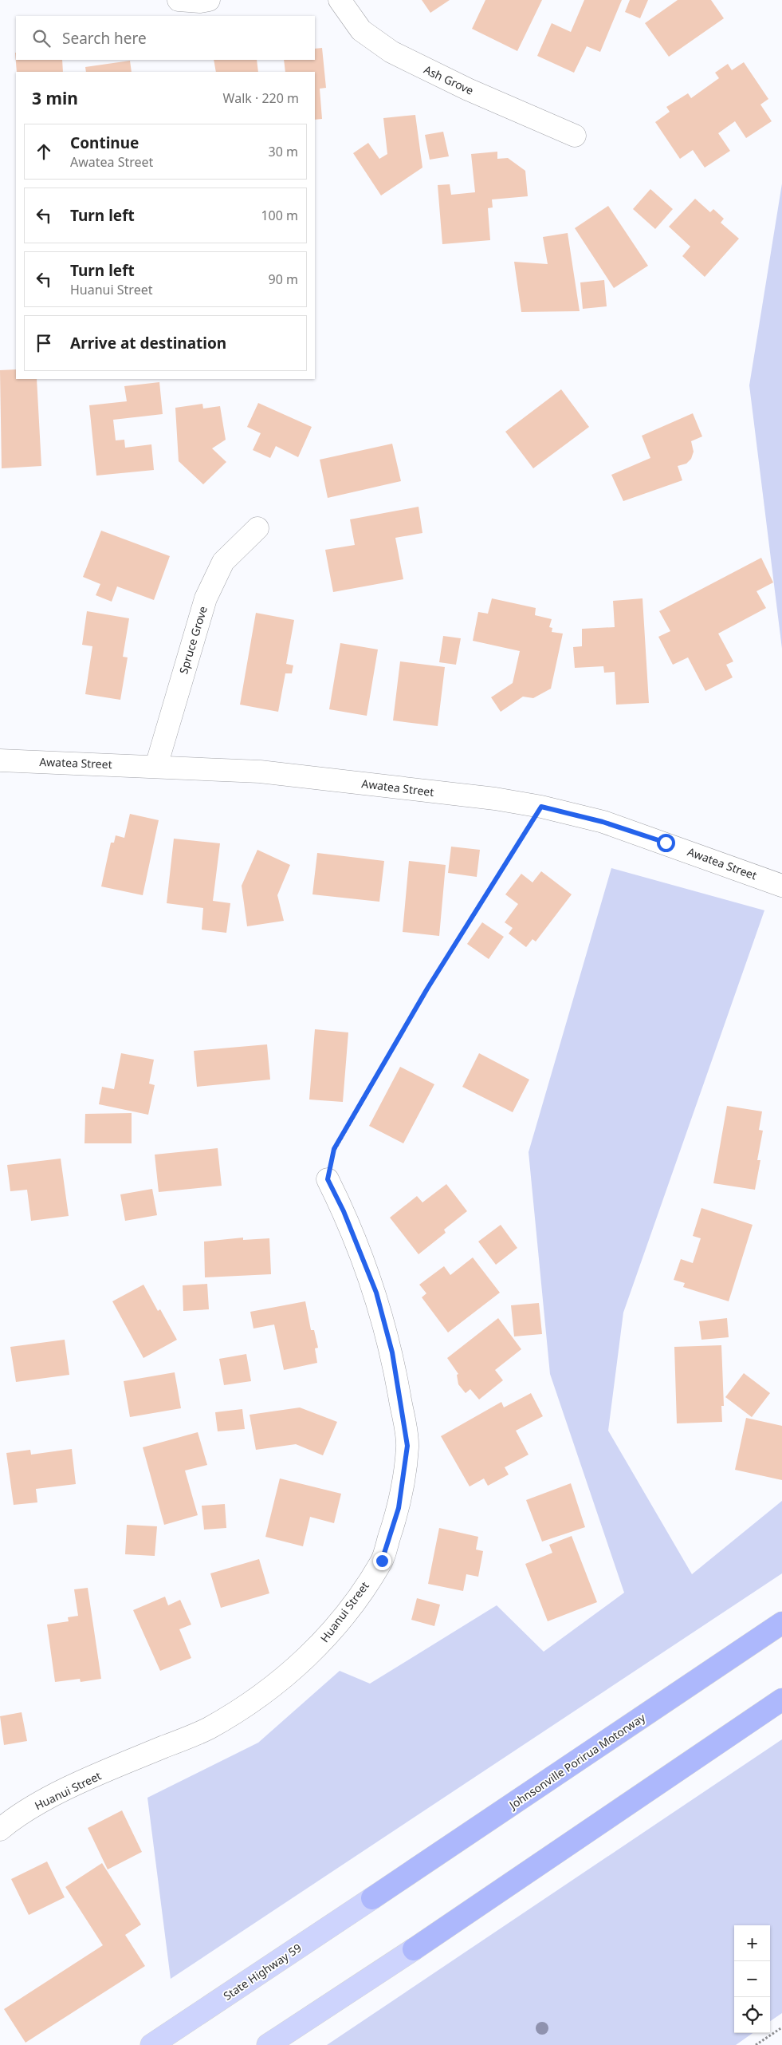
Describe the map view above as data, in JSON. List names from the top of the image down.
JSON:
{
  "streets": {
    "highway": ["Johnsonville Porirua Motorway"],
    "main road": ["State Highway 59"],
    "street": [
      "Ash Grove",
      "Spruce Grove",
      "Awatea Street",
      "Huanui Street"
    ]
  },
  "crossings": [
    ["Spruce Grove", "Awatea Street"],
    ["Johnsonville Porirua Motorway", "State Highway 59"]
  ],
  "page": {
    "search": "Search here",
    "heading": ["3 min", "Walk · 220 m"],
    "list": [
      ["Continue", "Awatea Street", "30 m"],
      ["Turn left", "100 m"],
      ["Turn left", "Huanui Street", "90 m"],
      "Arrive at destination"
    ],
    "map_buttons": ["+", "−"]
  }
}
